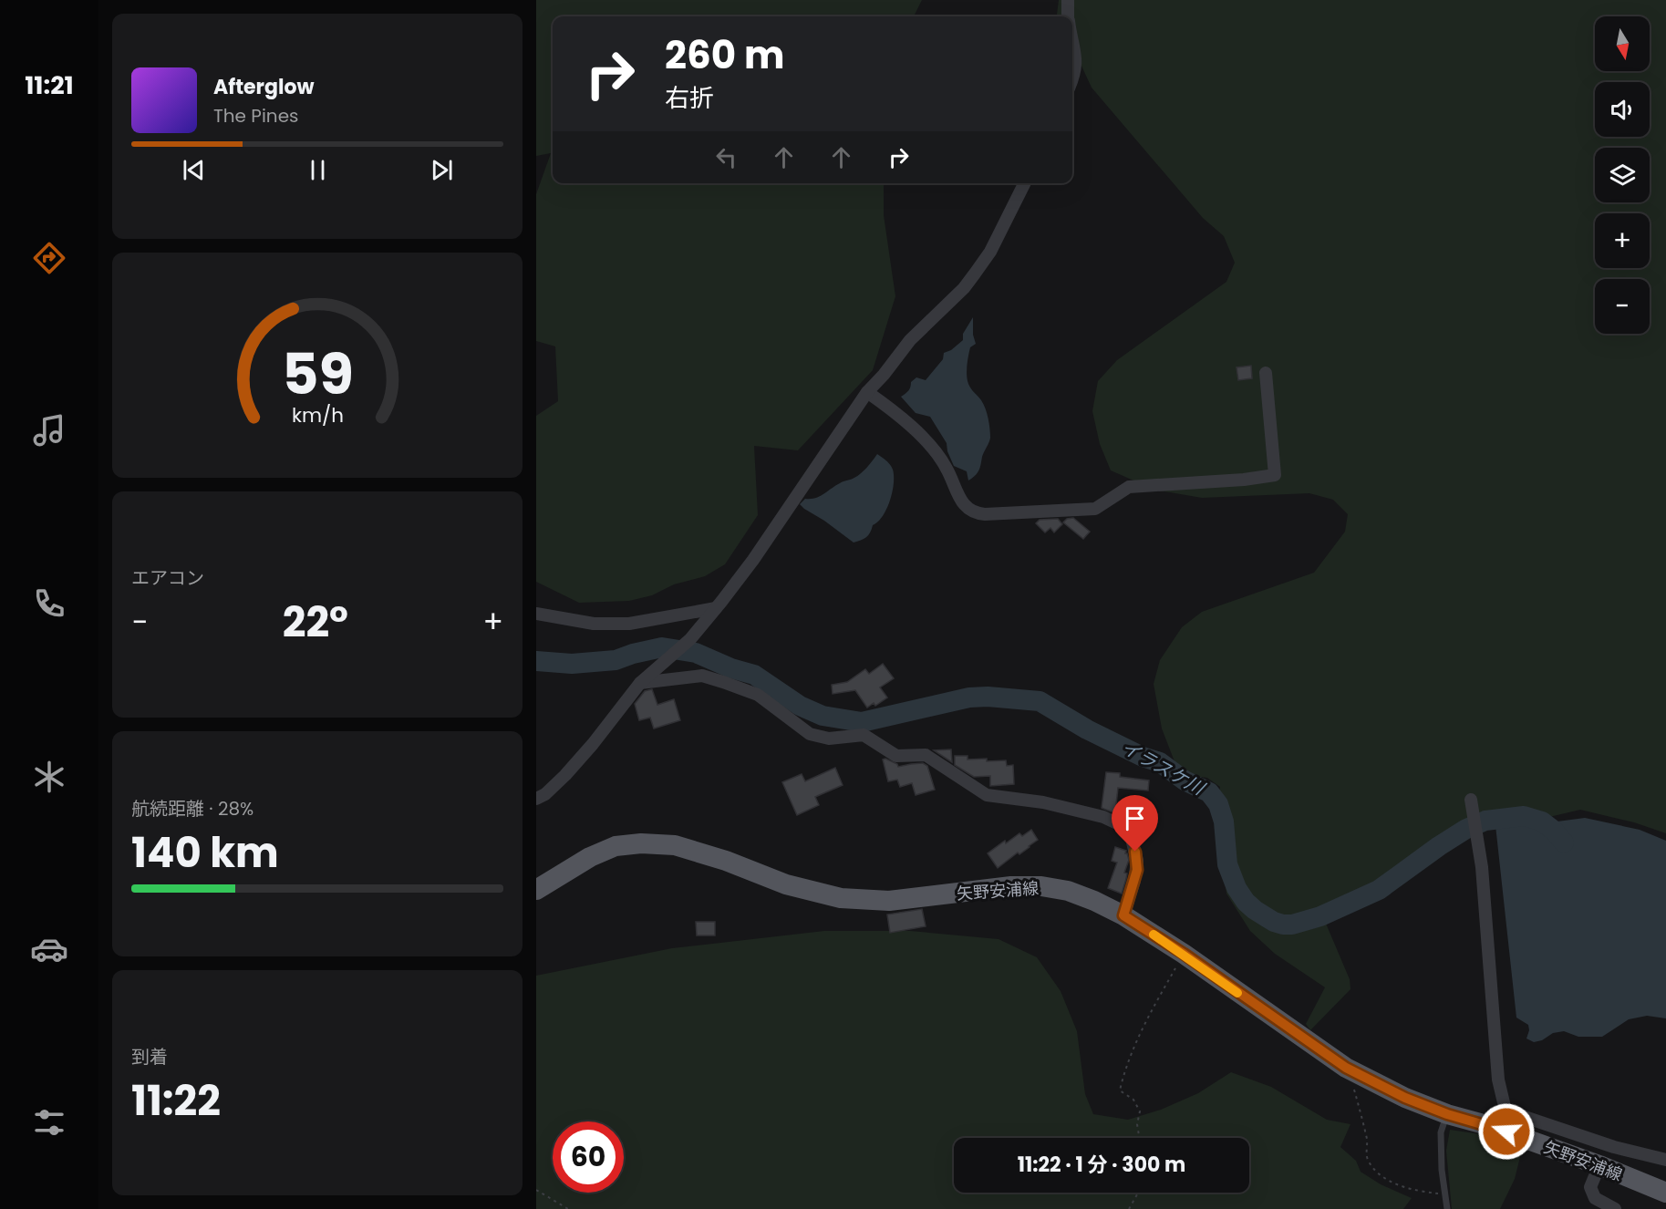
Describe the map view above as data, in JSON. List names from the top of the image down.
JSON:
{
  "streets": {
    "main road": ["矢野安浦線"]
  },
  "water": ["イラスケ川"],
  "north": "bottom",
  "page": {
    "tabs": "11:21",
    "map_buttons": ["+", "−"],
    "turn": ["260 m", "右折"],
    "song": ["Afterglow", "The Pines"],
    "tile": [
      "エアコン",
      ["航続距離 · 28%", "140 km"],
      ["到着", "11:22"]
    ],
    "heat": ["−", "22°", "+"],
    "limit": "60",
    "trip": "11:22 · 1 分 · 300 m",
    "gauge": ["59", "km/h"]
  }
}
